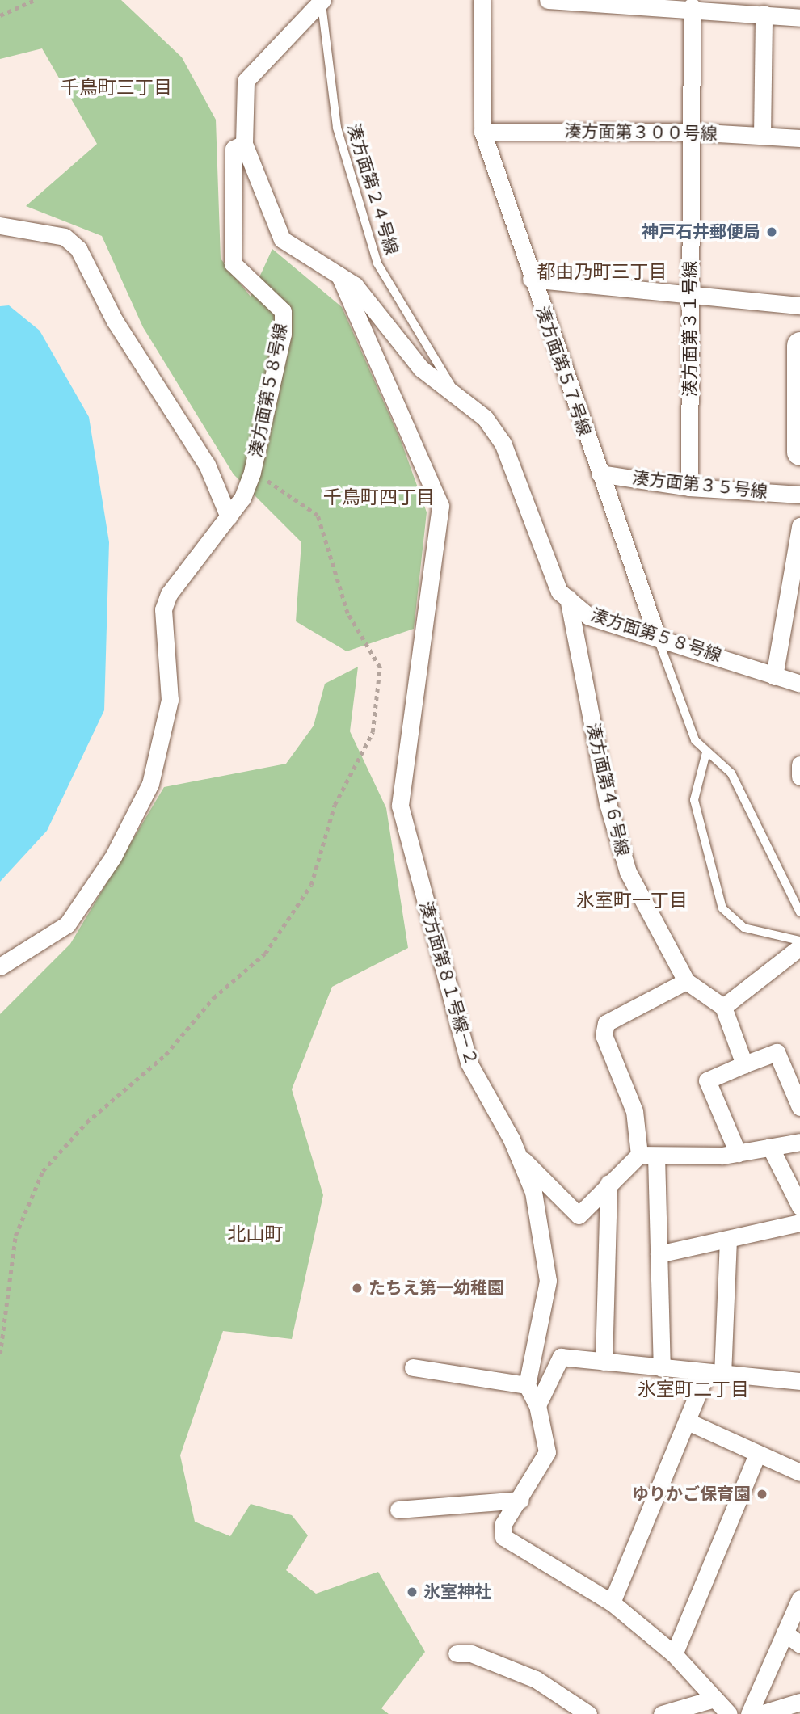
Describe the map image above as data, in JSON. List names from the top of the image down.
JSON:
{
  "streets": {
    "street": [
      "湊方面第３００号線",
      "湊方面第３１号線",
      "湊方面第５７号線",
      "湊方面第５８号線",
      "湊方面第３５号線",
      "湊方面第４６号線",
      "湊方面第８１号線－２"
    ],
    "lane": ["湊方面第２４号線"]
  },
  "crossings": [
    ["湊方面第３００号線", "湊方面第３１号線"],
    ["湊方面第３００号線", "湊方面第５７号線"],
    ["湊方面第２４号線", "湊方面第５８号線"],
    ["湊方面第３１号線", "湊方面第３５号線"],
    ["湊方面第５７号線", "湊方面第５８号線"],
    ["湊方面第５７号線", "湊方面第３５号線"],
    ["湊方面第５８号線", "湊方面第４６号線"],
    ["湊方面第５８号線", "湊方面第８１号線－２"]
  ],
  "districts": [
    "千鳥町三丁目",
    "都由乃町三丁目",
    "千鳥町四丁目",
    "氷室町一丁目",
    "北山町",
    "氷室町二丁目"
  ],
  "places": [
    "神戸石井郵便局",
    "たちえ第一幼稚園",
    "ゆりかご保育園",
    "氷室神社"
  ]
}
